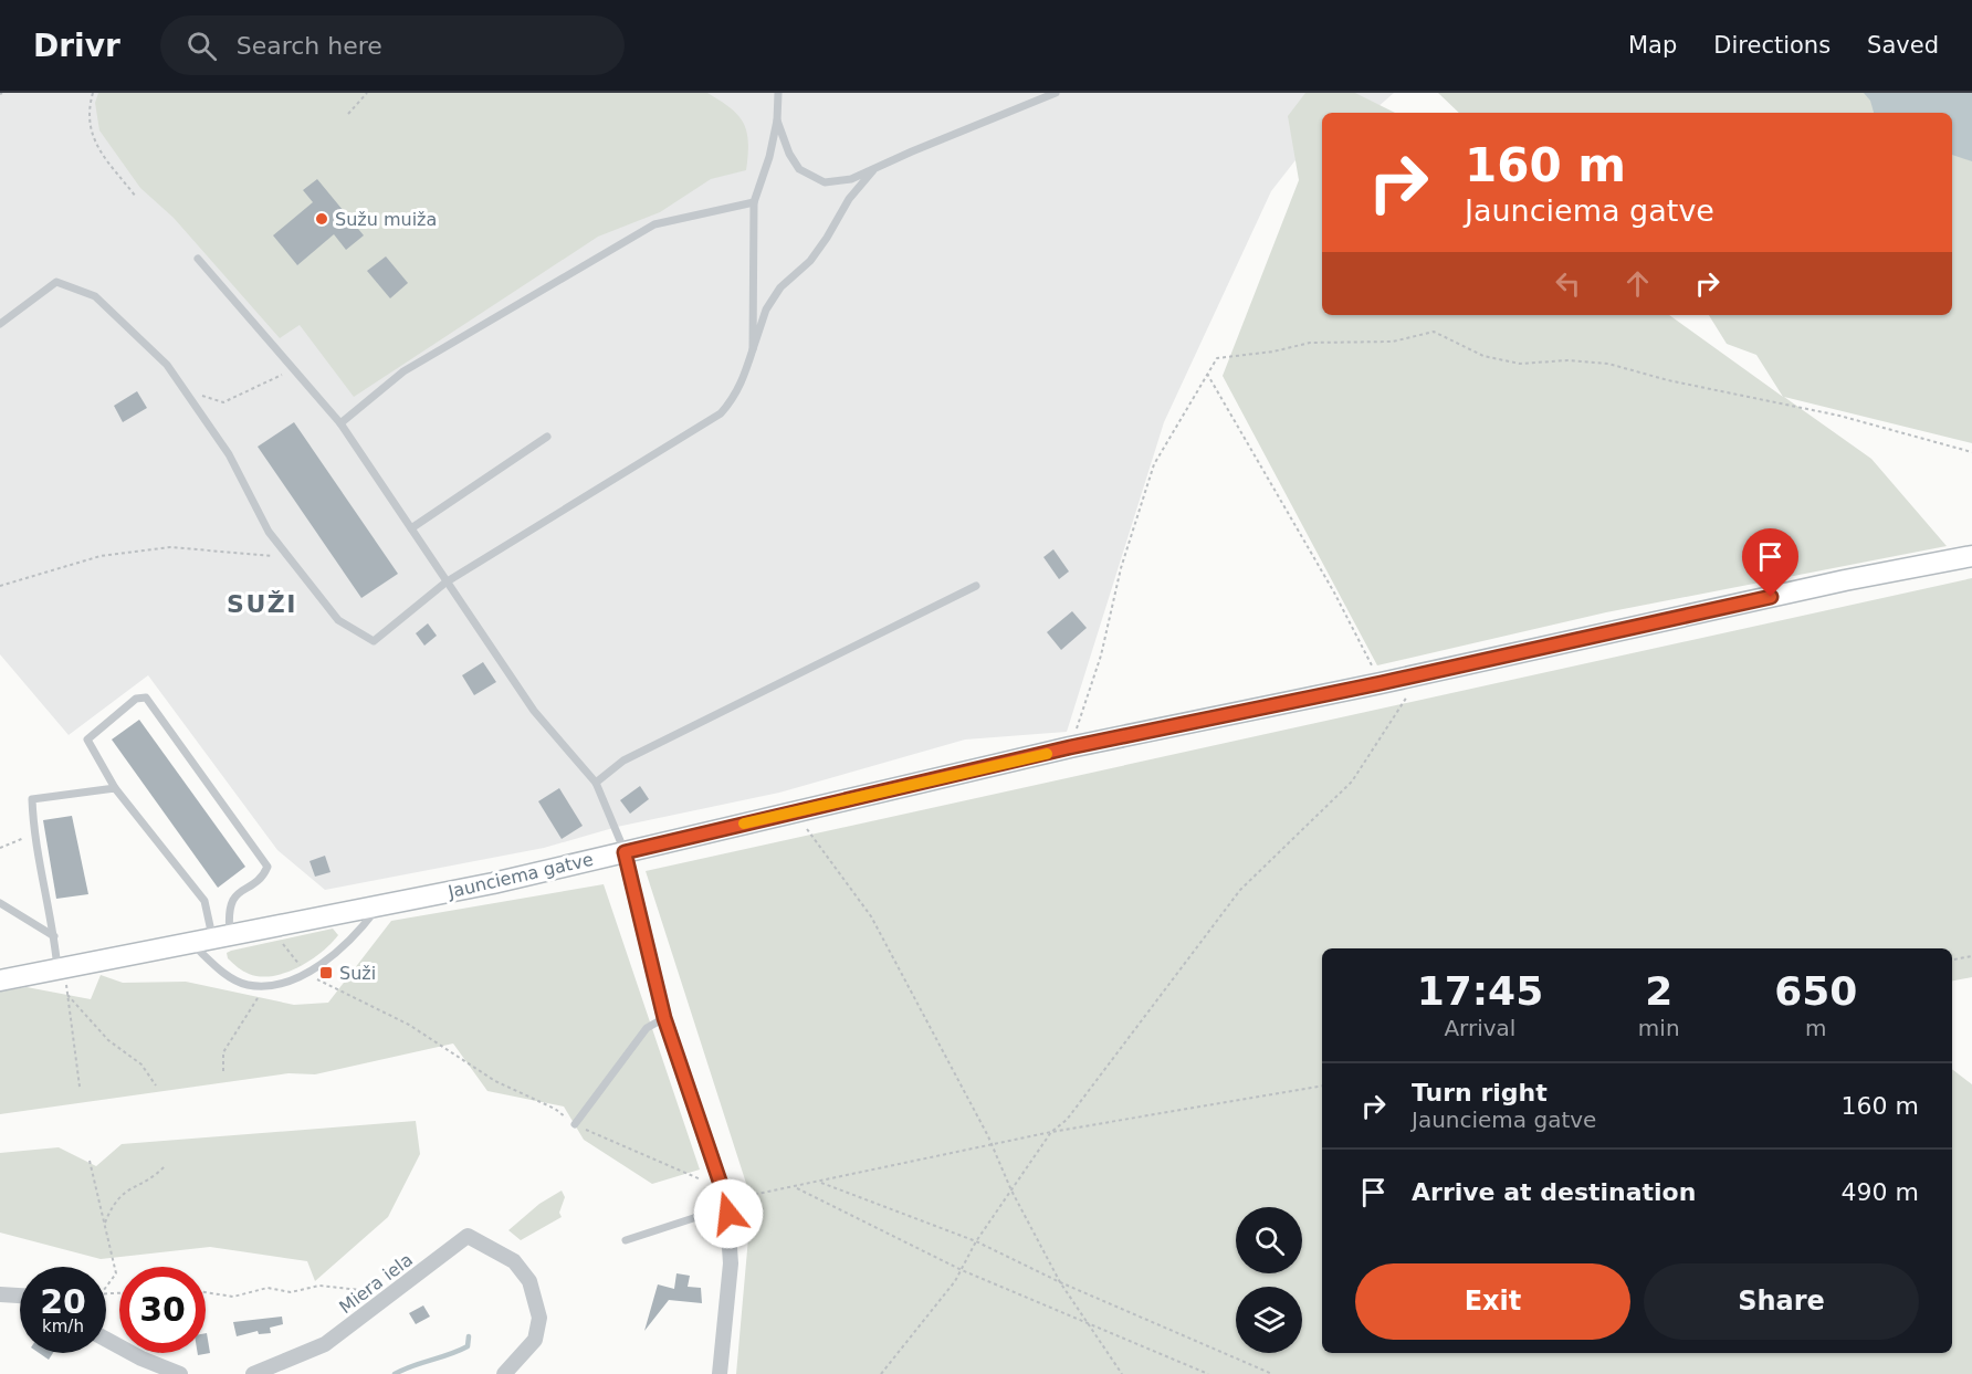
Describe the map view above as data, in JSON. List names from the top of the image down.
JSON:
{
  "streets": {
    "main road": ["Jaunciema gatve"],
    "street": ["Miera iela"]
  },
  "districts": ["SUŽI"],
  "places": {
    "other": ["Sužu muiža"],
    "transit": ["Suži"]
  },
  "page": {
    "header": "Drivr",
    "search": "Search here",
    "nav": ["Map", "Directions", "Saved"],
    "turn": ["160 m", "Jaunciema gatve"],
    "eta": [
      "17:45",
      "Arrival",
      "2",
      "min",
      "650",
      "m"
    ],
    "list": [
      {
        "name": "Turn right",
        "note": "Jaunciema gatve",
        "value": "160 m"
      },
      {
        "name": "Arrive at destination",
        "value": "490 m"
      }
    ],
    "buttons": ["Exit", "Share"],
    "speed": "20 km/h",
    "limit": "30"
  }
}
